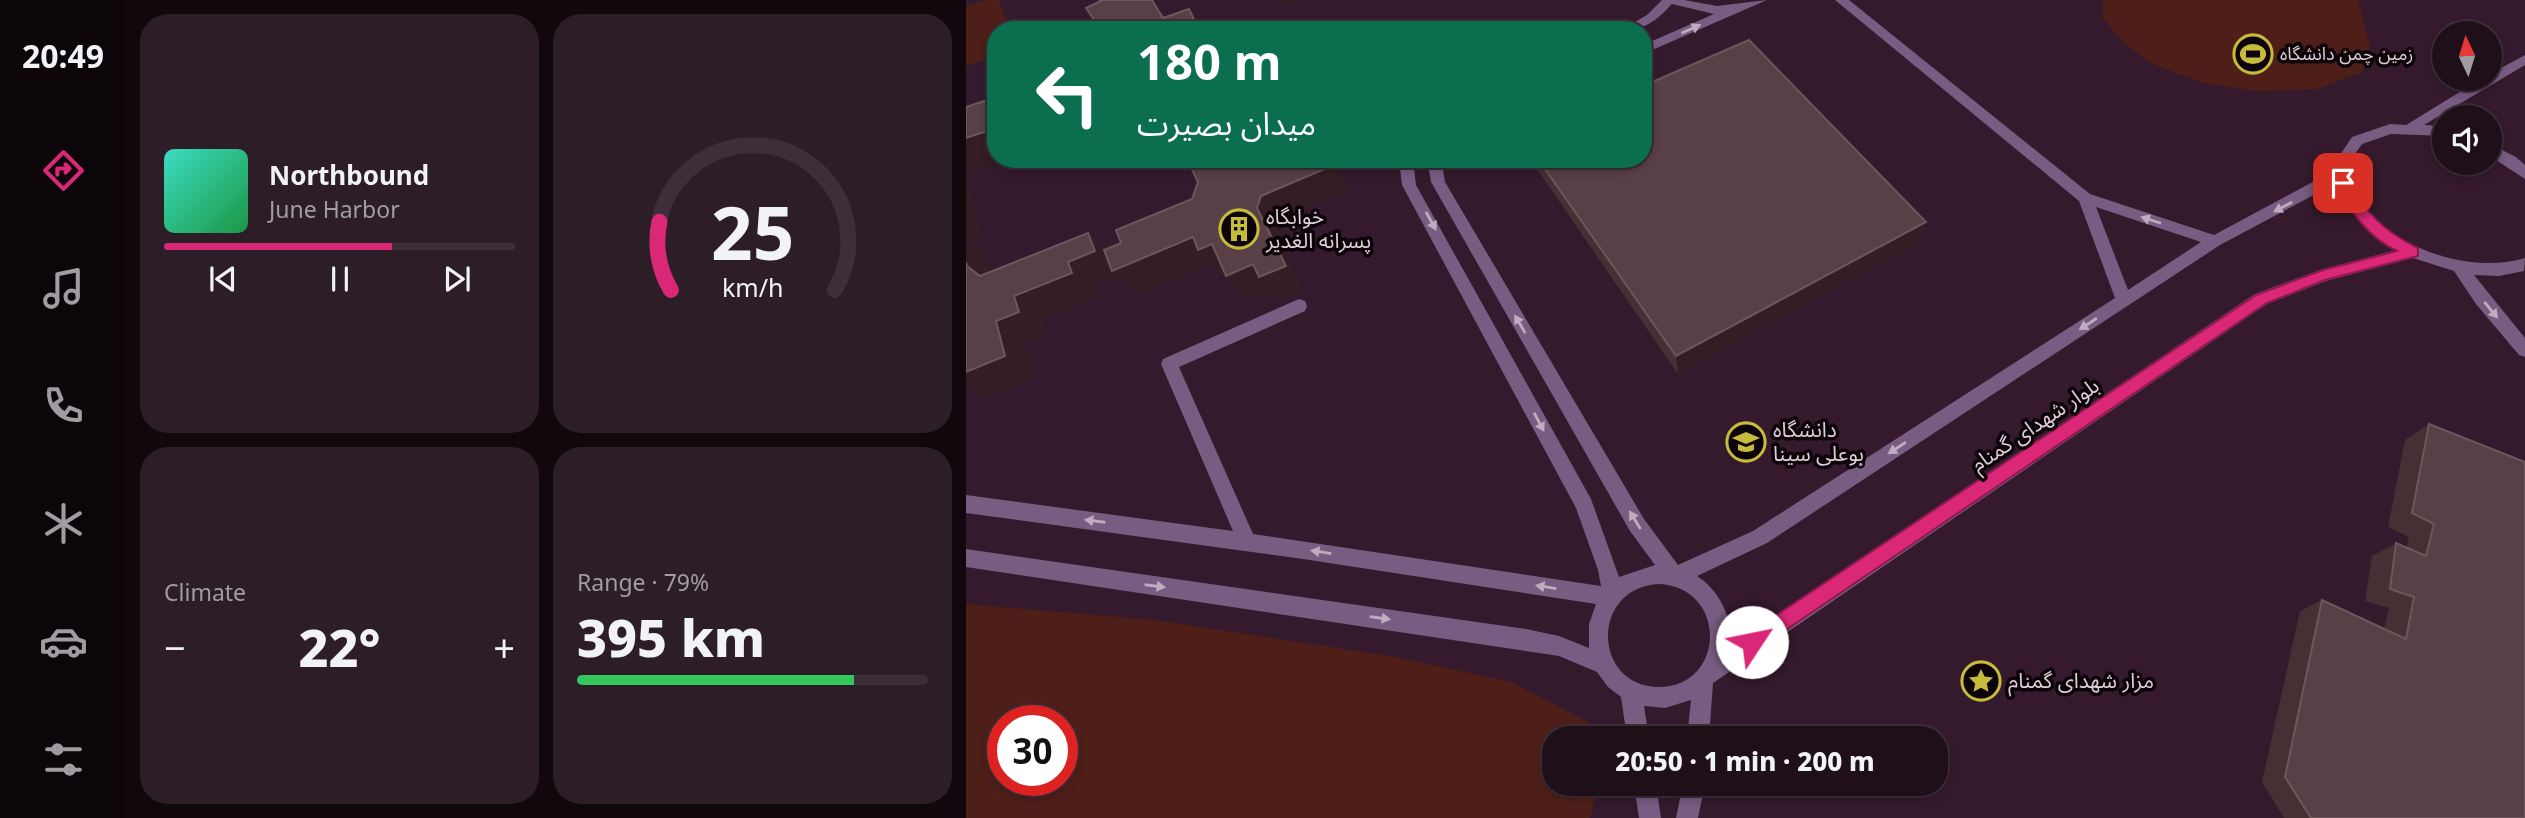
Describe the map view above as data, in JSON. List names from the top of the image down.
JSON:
{
  "streets": {
    "street": ["بلوار شهدای گمنام"]
  },
  "places": {
    "sports": ["زمین چمن دانشگاه"],
    "building": ["خوابگاه پسرانه الغدیر"],
    "school or university": ["دانشگاه بوعلی سینا"],
    "place": ["مزار شهدای گمنام"]
  },
  "north": "top",
  "page": {
    "tabs": "20:49",
    "turn": ["180 m", "میدان بصیرت"],
    "song": ["Northbound", "June Harbor"],
    "tile": [
      "Climate",
      ["Range · 79%", "395 km"]
    ],
    "heat": ["−", "22°", "+"],
    "limit": "30",
    "trip": "20:50 · 1 min · 200 m",
    "gauge": ["25", "km/h"]
  }
}
